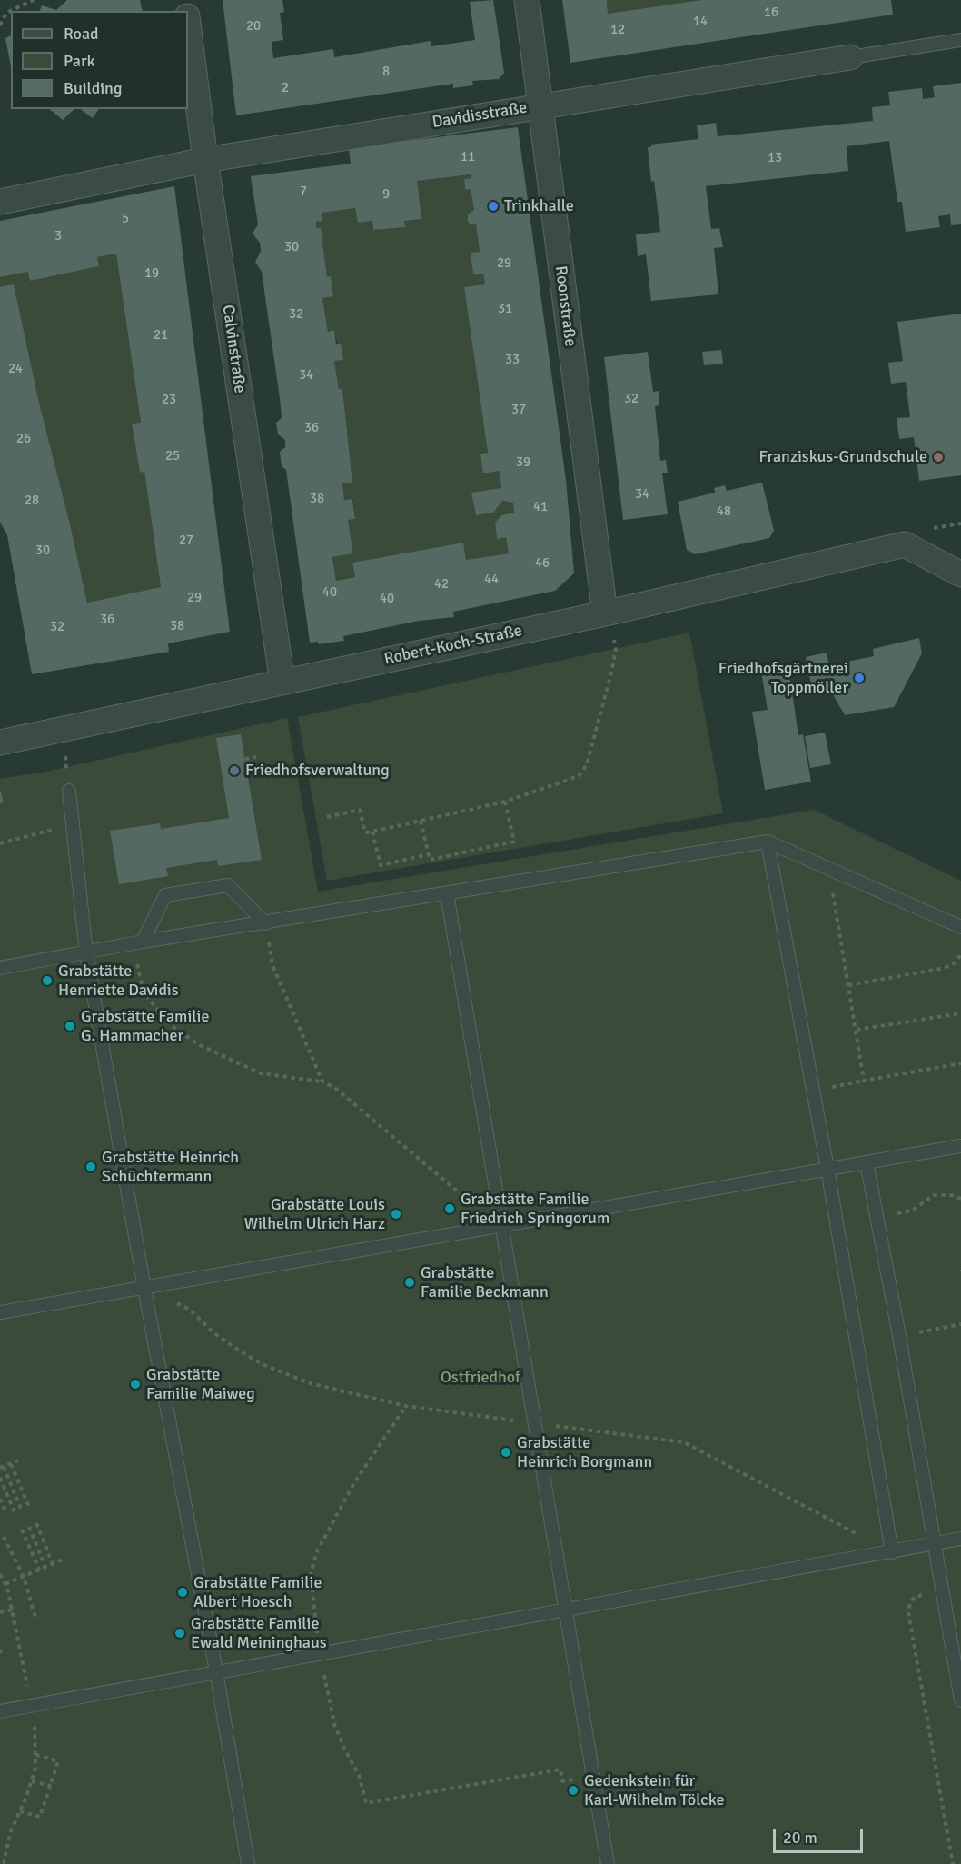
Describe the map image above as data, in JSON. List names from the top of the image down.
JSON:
{
  "streets": {
    "street": [
      "Davidisstraße",
      "Roonstraße",
      "Calvinstraße",
      "Robert-Koch-Straße"
    ]
  },
  "crossings": [
    ["Davidisstraße", "Roonstraße"],
    ["Davidisstraße", "Calvinstraße"],
    ["Roonstraße", "Robert-Koch-Straße"],
    ["Calvinstraße", "Robert-Koch-Straße"]
  ],
  "parks": ["Ostfriedhof"],
  "places": [
    "Trinkhalle",
    "Franziskus-Grundschule",
    "Friedhofsgärtnerei Toppmöller",
    "Friedhofsverwaltung",
    "Grabstätte Henriette Davidis",
    "Grabstätte Familie G. Hammacher",
    "Grabstätte Heinrich Schüchtermann",
    "Grabstätte Familie Friedrich Springorum",
    "Grabstätte Louis Wilhelm Ulrich Harz",
    "Grabstätte Familie Beckmann",
    "Grabstätte Familie Maiweg",
    "Grabstätte Heinrich Borgmann",
    "Grabstätte Familie Albert Hoesch",
    "Grabstätte Familie Ewald Meininghaus",
    "Gedenkstein für Karl-Wilhelm Tölcke"
  ],
  "house_numbers": [
    "16",
    "14",
    "20",
    "12",
    "8",
    "2",
    "11",
    "13",
    "7",
    "9",
    "5",
    "3",
    "30",
    "29",
    "19",
    "31",
    "32",
    "21",
    "33",
    "24",
    "34",
    "32",
    "23",
    "37",
    "36",
    "26",
    "25",
    "39",
    "34",
    "38",
    "28",
    "41",
    "48",
    "27",
    "30",
    "46",
    "44",
    "42",
    "40",
    "29",
    "40",
    "36",
    "38",
    "32"
  ],
  "legend": ["Road", "Park", "Building"],
  "scale_bar": "20 m"
}
